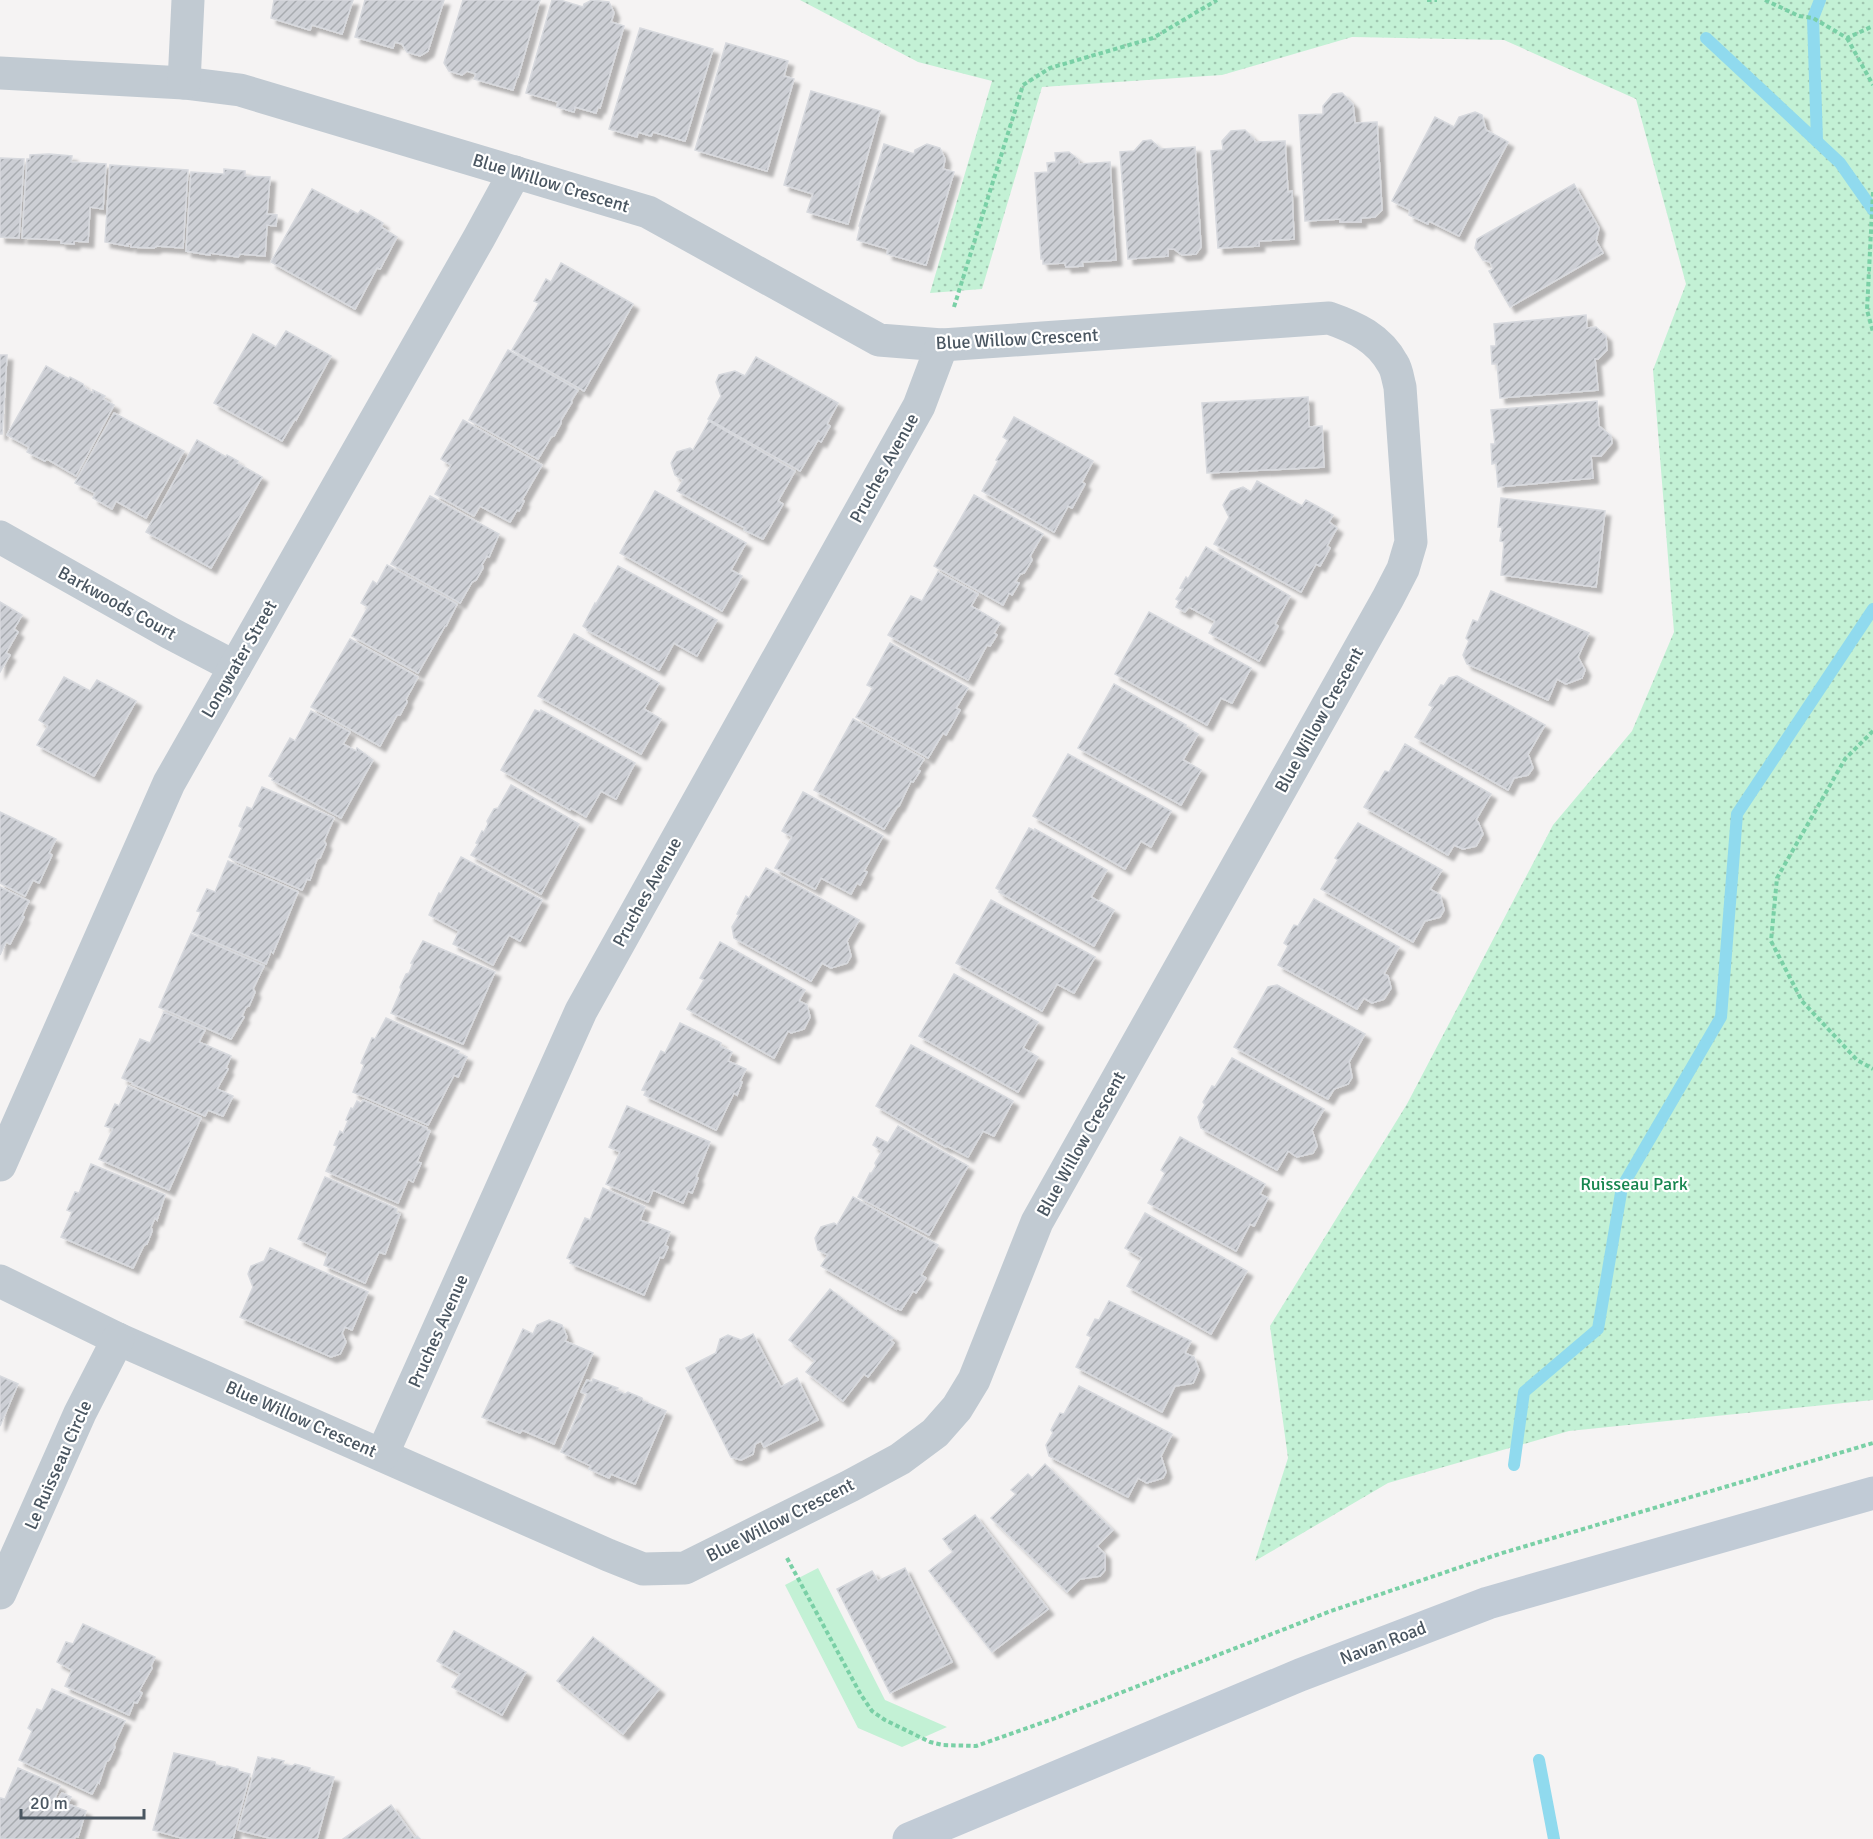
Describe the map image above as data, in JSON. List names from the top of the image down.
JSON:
{
  "streets": {
    "main road": ["Navan Road"],
    "street": [
      "Blue Willow Crescent",
      "Pruches Avenue",
      "Barkwoods Court",
      "Longwater Street",
      "Le Ruisseau Circle"
    ]
  },
  "crossings": [
    ["Blue Willow Crescent", "Pruches Avenue"],
    ["Blue Willow Crescent", "Longwater Street"],
    ["Blue Willow Crescent", "Le Ruisseau Circle"],
    ["Barkwoods Court", "Longwater Street"]
  ],
  "parks": ["Ruisseau Park"],
  "scale_bar": "20 m"
}
